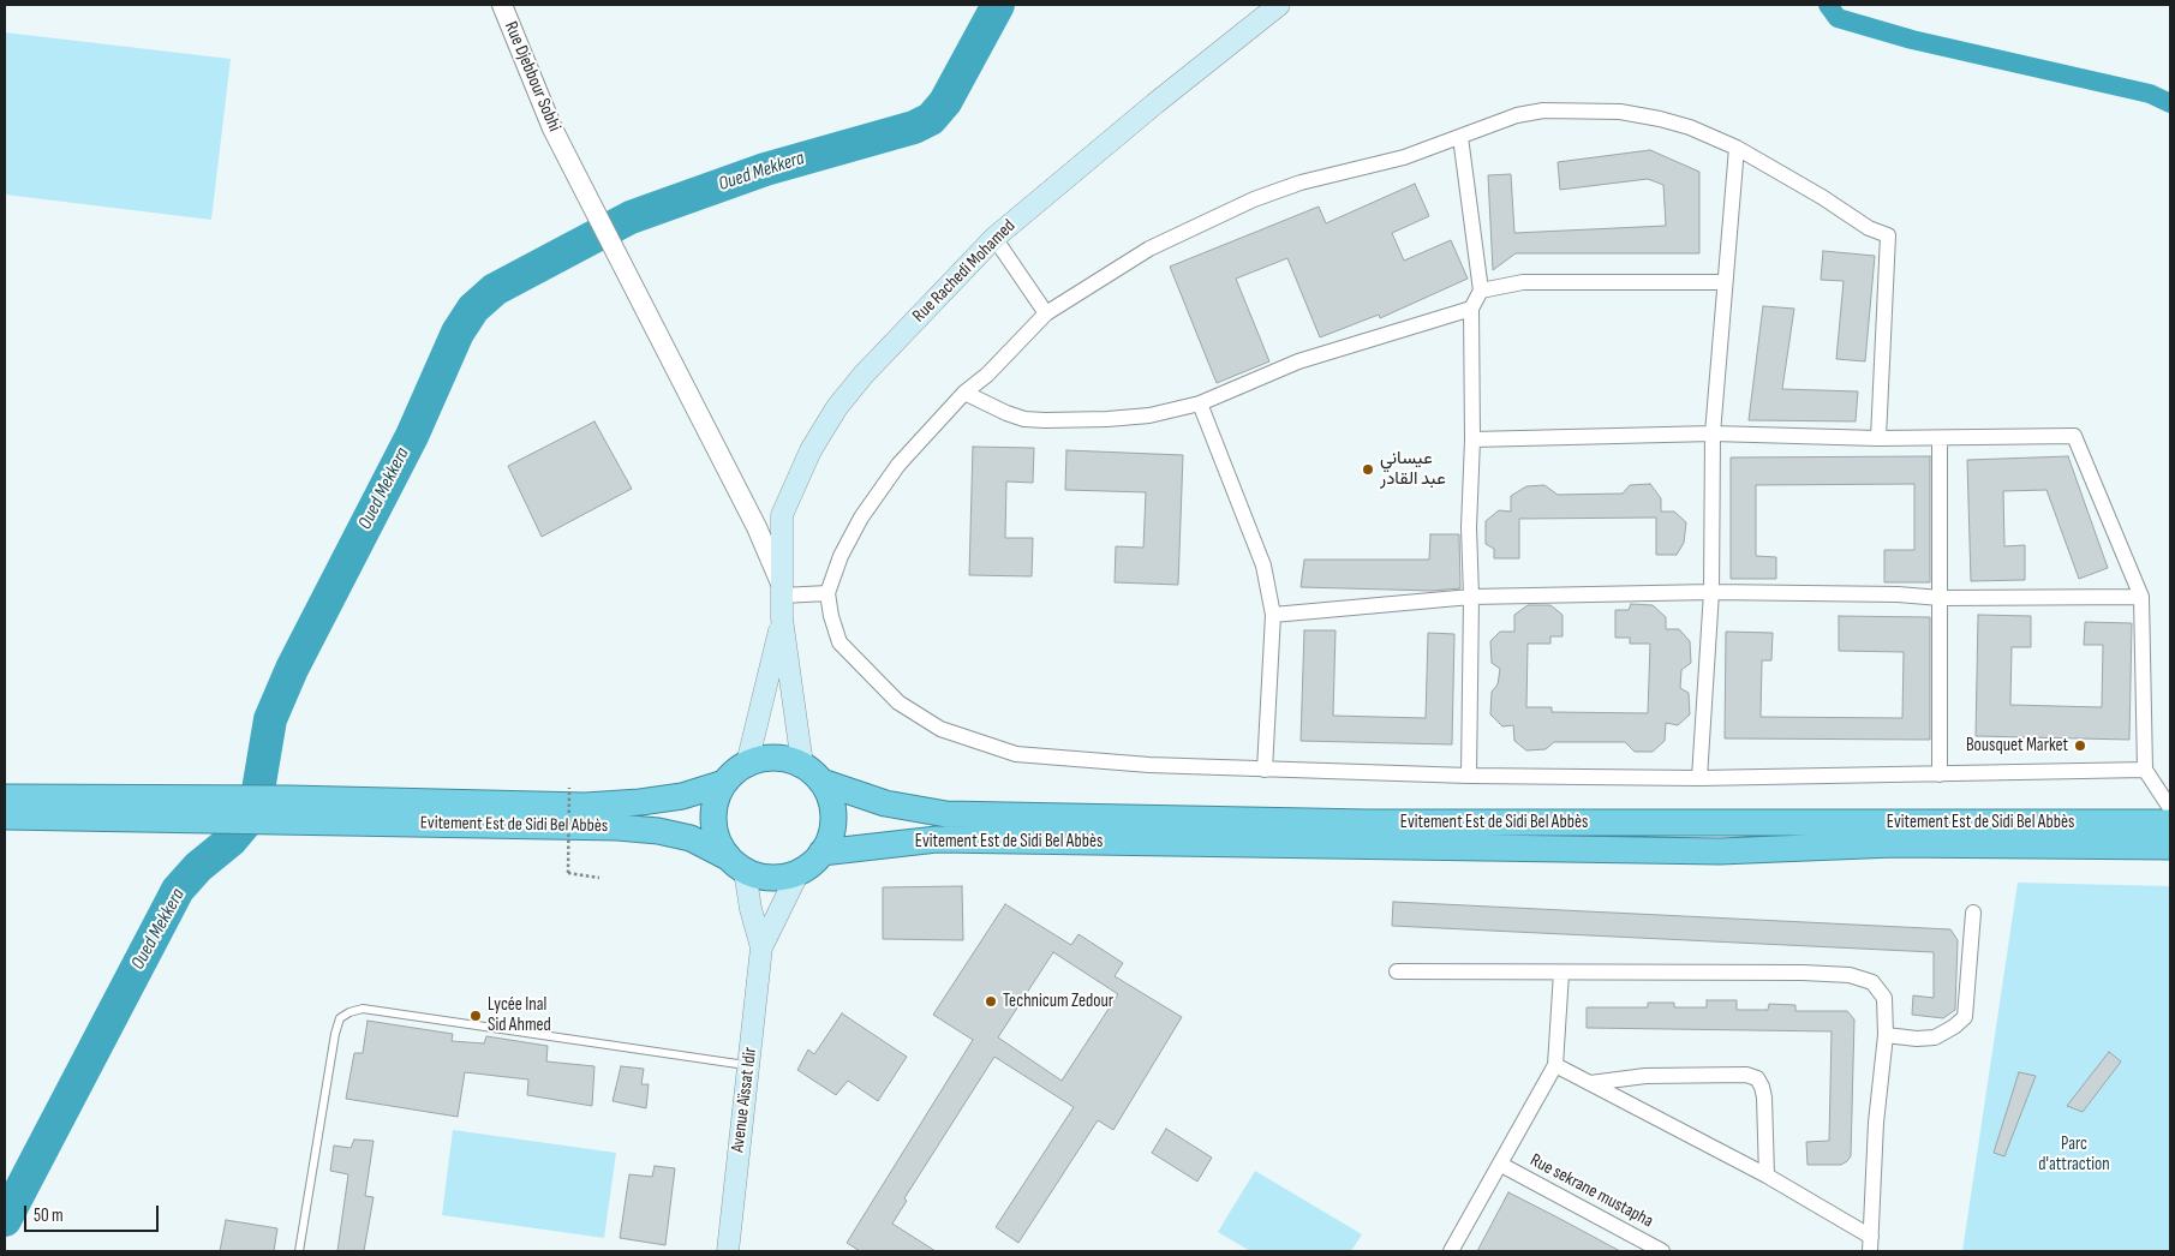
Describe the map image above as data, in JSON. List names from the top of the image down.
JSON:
{
  "streets": {
    "highway": ["Evitement Est de Sidi Bel Abbès"],
    "main road": ["Rue Rachedi Mohamed", "Avenue Aïssat Idir"],
    "street": ["Rue Djebbour Sobhi", "Rue sekrane mustapha"]
  },
  "crossings": [
    ["Rue Djebbour Sobhi", "Rue Rachedi Mohamed"]
  ],
  "water": ["Oued Mekkera"],
  "parks": ["Parc d'attraction"],
  "places": [
    "عيساني عبد القادر",
    "Bousquet Market",
    "Technicum Zedour",
    "Lycée Inal Sid Ahmed"
  ],
  "scale_bar": "50 m"
}
